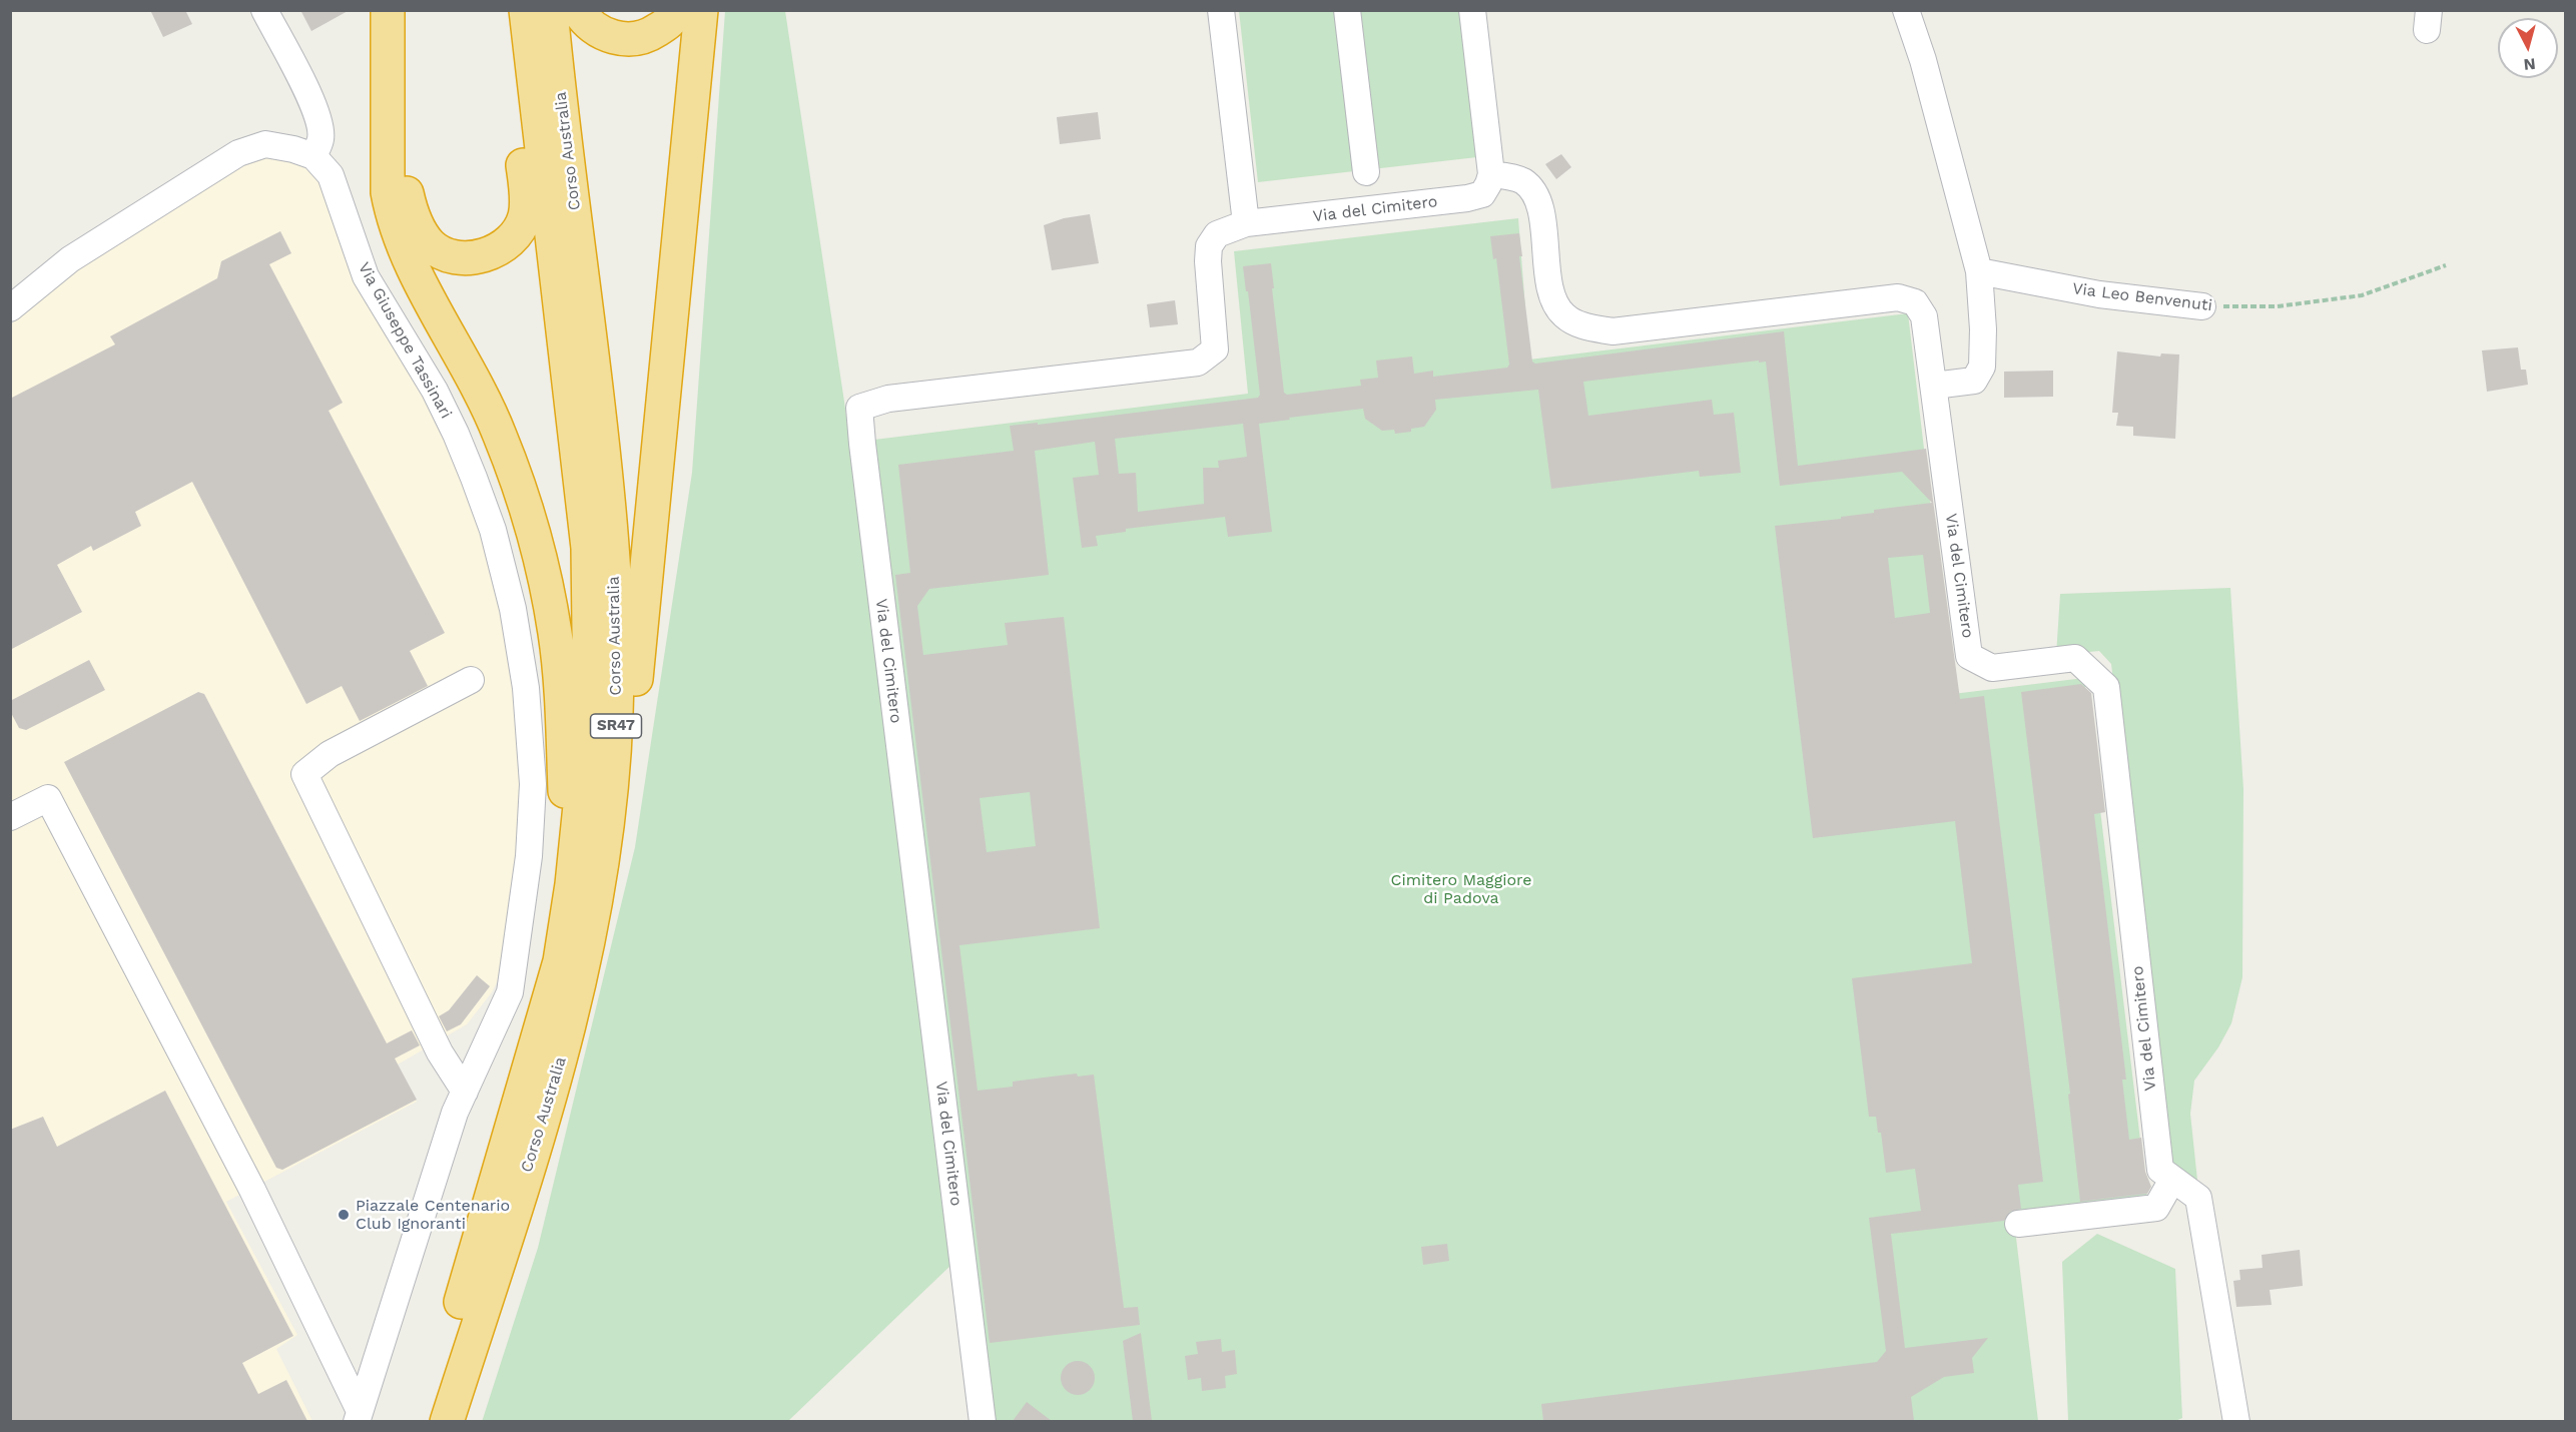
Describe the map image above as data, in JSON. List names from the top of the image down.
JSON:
{
  "streets": {
    "highway": ["Corso Australia", "SR47"],
    "street": ["Via del Cimitero", "Via Leo Benvenuti", "Via Giuseppe Tassinari"]
  },
  "parks": ["Cimitero Maggiore di Padova"],
  "places": ["Piazzale Centenario Club Ignoranti"],
  "north": "bottom"
}
